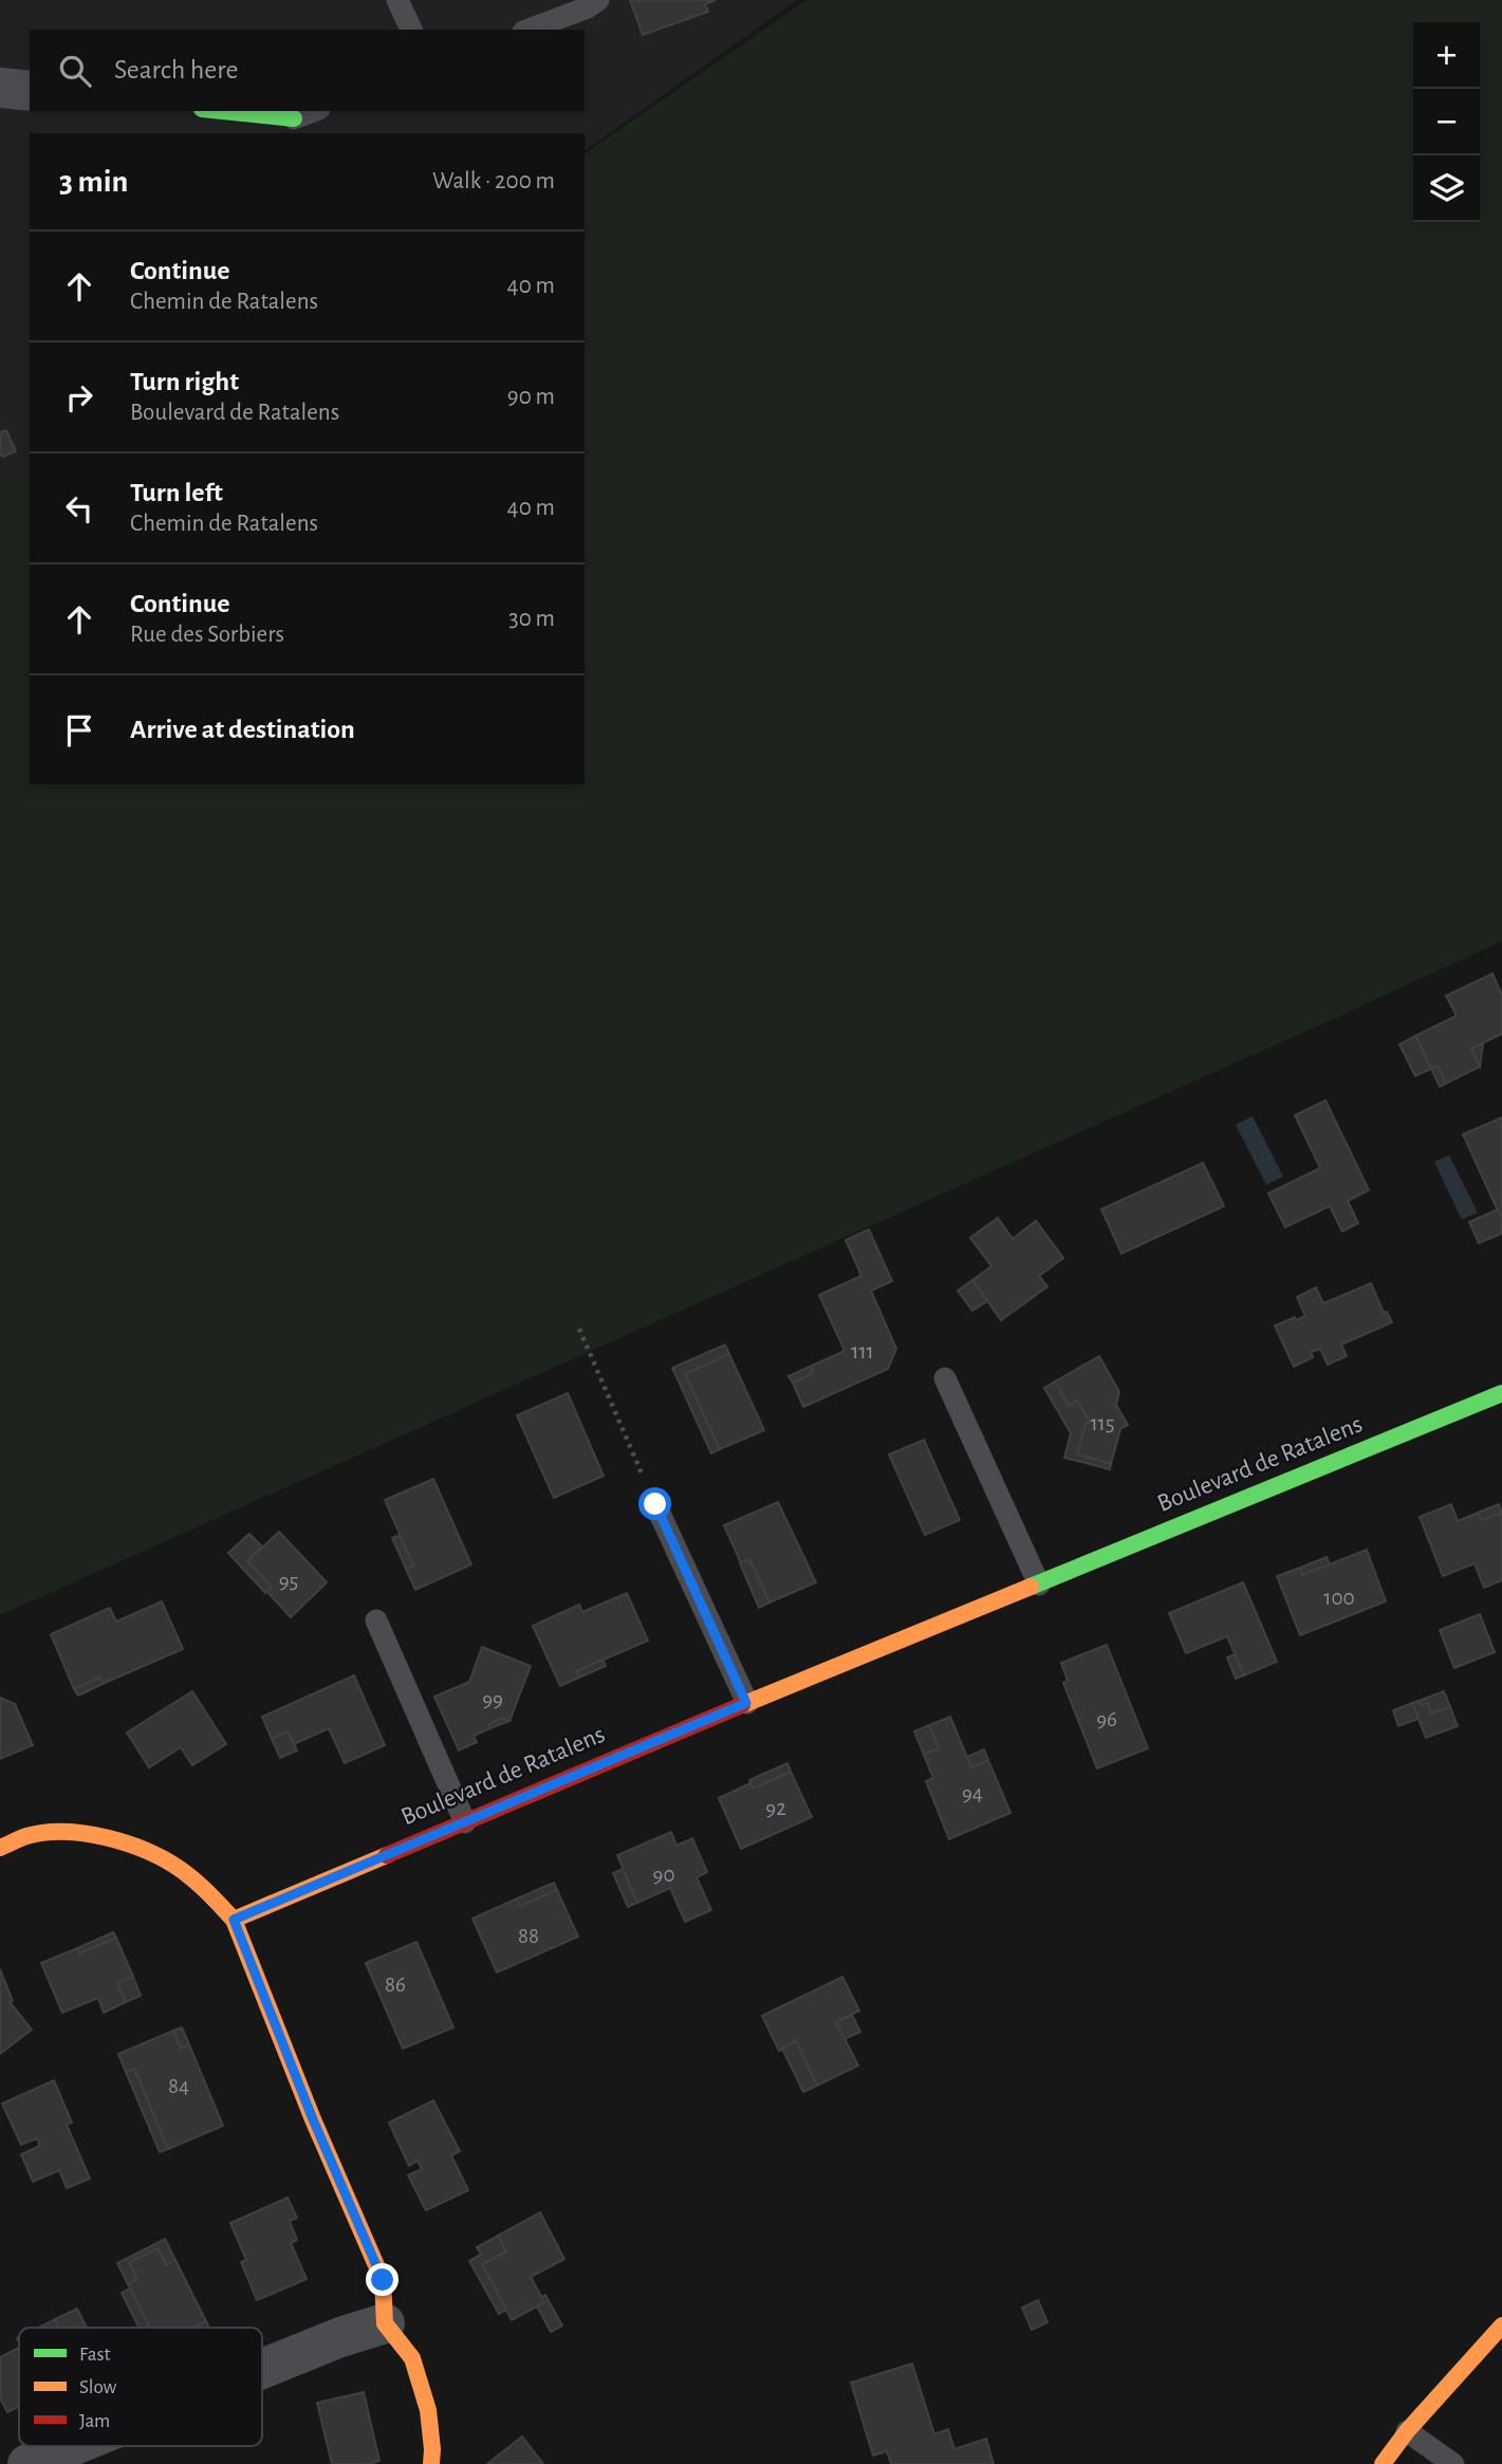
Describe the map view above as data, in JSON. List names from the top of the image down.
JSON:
{
  "streets": {
    "street": ["Boulevard de Ratalens"]
  },
  "house_numbers": [
    "111",
    "115",
    "95",
    "100",
    "99",
    "96",
    "94",
    "92",
    "90",
    "88",
    "86",
    "84"
  ],
  "legend": ["Fast", "Slow", "Jam"],
  "page": {
    "map_buttons": ["+", "−"],
    "search": "Search here",
    "heading": ["3 min", "Walk · 200 m"],
    "list": [
      ["Continue", "Chemin de Ratalens", "40 m"],
      ["Turn right", "Boulevard de Ratalens", "90 m"],
      ["Turn left", "Chemin de Ratalens", "40 m"],
      ["Continue", "Rue des Sorbiers", "30 m"],
      "Arrive at destination"
    ]
  }
}
